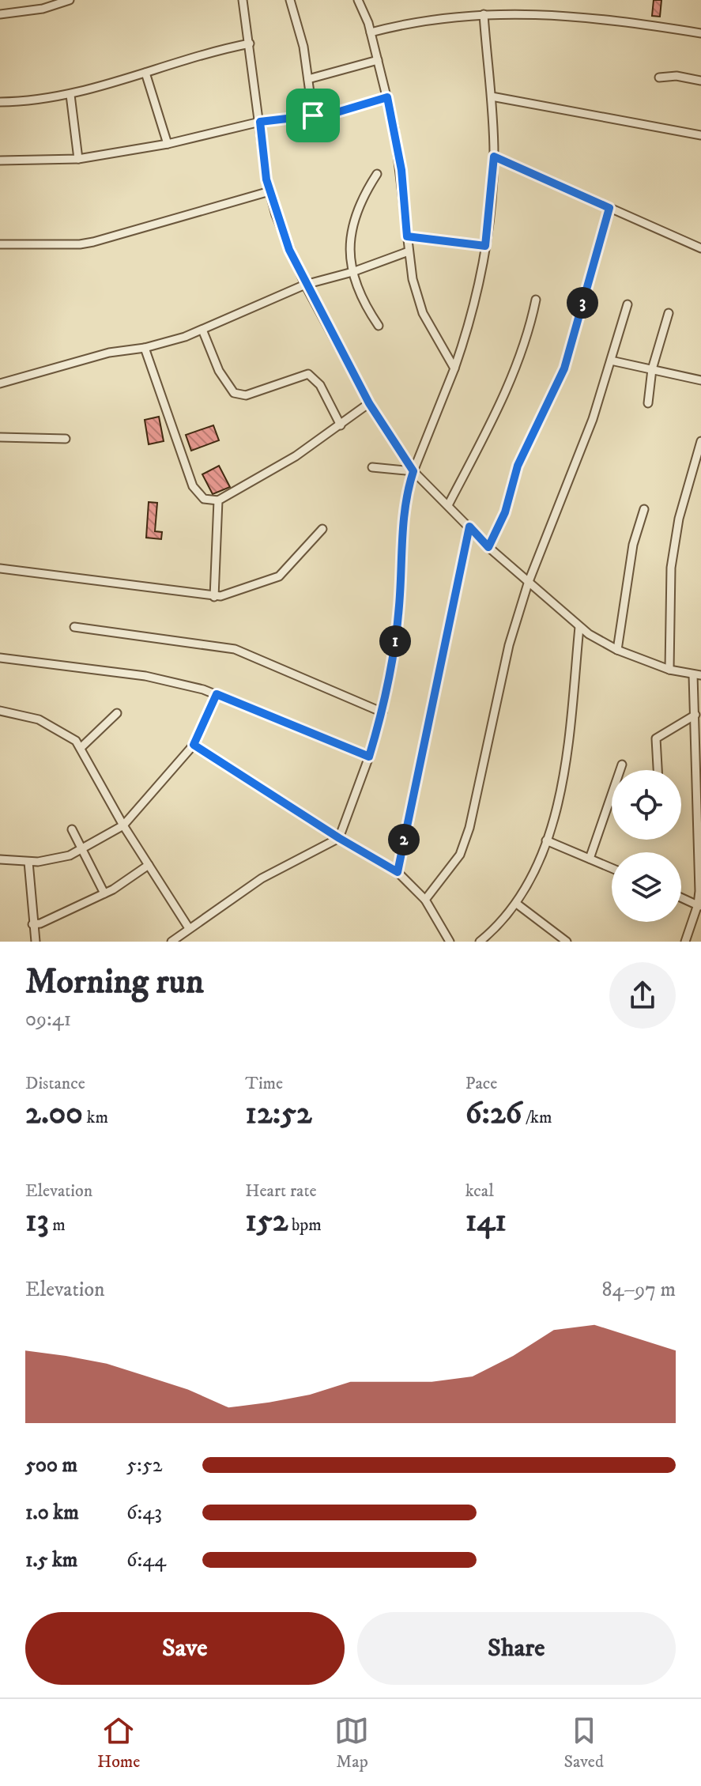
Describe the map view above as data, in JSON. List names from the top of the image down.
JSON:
{
  "page": {
    "pins": ["3", "1", "2"],
    "heading": ["Morning run", "09:41"],
    "stats": [
      ["Distance", "2.00 km"],
      ["Time", "12:52"],
      ["Pace", "6:26 /km"],
      ["Elevation", "13 m"],
      ["Heart rate", "152 bpm"],
      ["kcal", "141"]
    ],
    "chart": ["Elevation", "84–97 m"],
    "list": [
      {
        "name": "500 m",
        "note": "5:52"
      },
      {
        "name": "1.0 km",
        "note": "6:43"
      },
      {
        "name": "1.5 km",
        "note": "6:44"
      }
    ],
    "buttons": ["Save", "Share"],
    "tabs": ["Home", "Map", "Saved"]
  }
}
